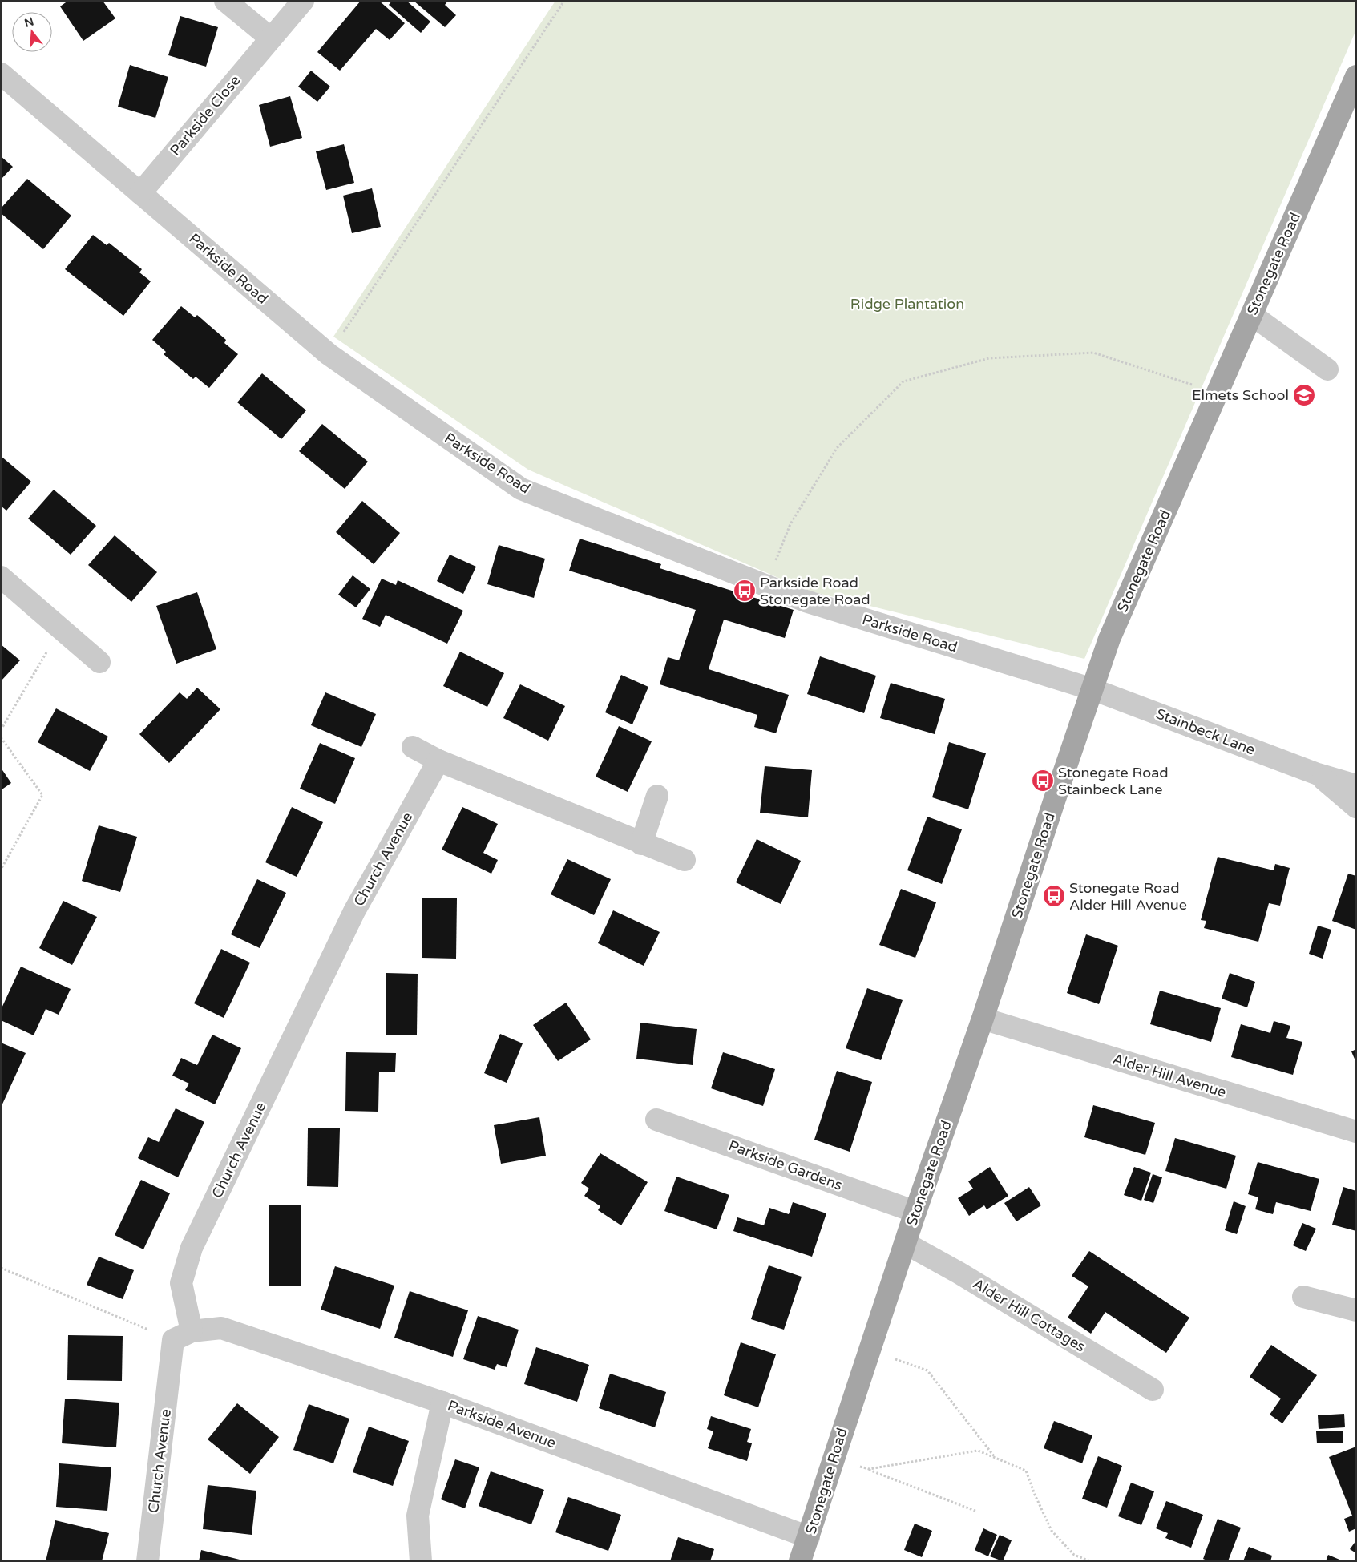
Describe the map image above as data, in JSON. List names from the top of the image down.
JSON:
{
  "streets": {
    "main road": ["Stonegate Road"],
    "street": [
      "Parkside Close",
      "Parkside Road",
      "Stainbeck Lane",
      "Church Avenue",
      "Alder Hill Avenue",
      "Parkside Gardens",
      "Alder Hill Cottages",
      "Parkside Avenue"
    ]
  },
  "crossings": [
    ["Parkside Close", "Parkside Road"],
    ["Stonegate Road", "Parkside Road"],
    ["Stonegate Road", "Stainbeck Lane"],
    ["Stonegate Road", "Alder Hill Avenue"],
    ["Stonegate Road", "Parkside Gardens"],
    ["Stonegate Road", "Alder Hill Cottages"],
    ["Stonegate Road", "Parkside Avenue"],
    ["Parkside Road", "Stainbeck Lane"],
    ["Church Avenue", "Parkside Avenue"]
  ],
  "parks": ["Ridge Plantation"],
  "places": {
    "school or university": ["Elmets School"],
    "bus stop": ["Parkside Road Stonegate Road", "Stonegate Road Stainbeck Lane", "Stonegate Road Alder Hill Avenue"]
  },
  "north": "top"
}
